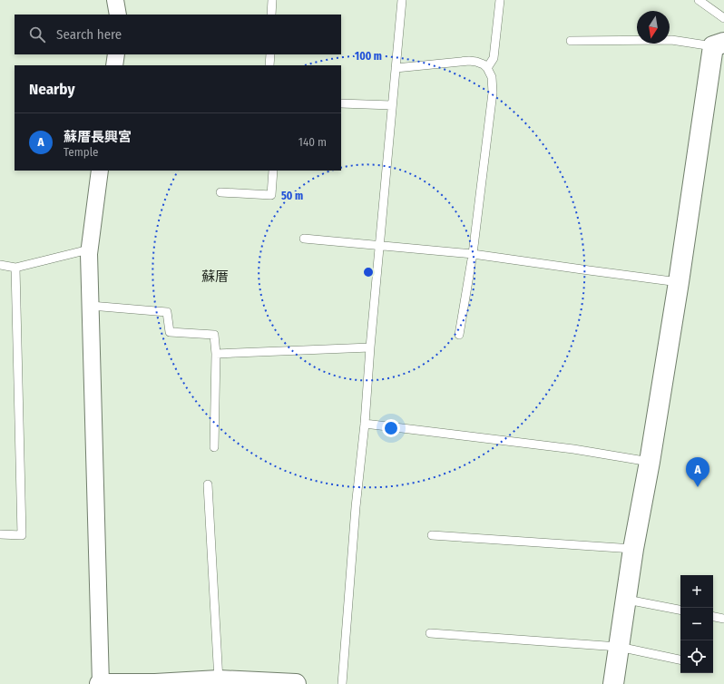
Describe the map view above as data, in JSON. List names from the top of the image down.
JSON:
{
  "districts": ["蘇厝"],
  "north": "bottom",
  "page": {
    "search": "Search here",
    "heading": "Nearby",
    "list": [
      {
        "mark": "A",
        "name": "蘇厝長興宮",
        "note": "Temple",
        "value": "140 m"
      }
    ],
    "pins": "A",
    "map_buttons": ["+", "−"]
  },
  "rings": ["100 m", "50 m"]
}
